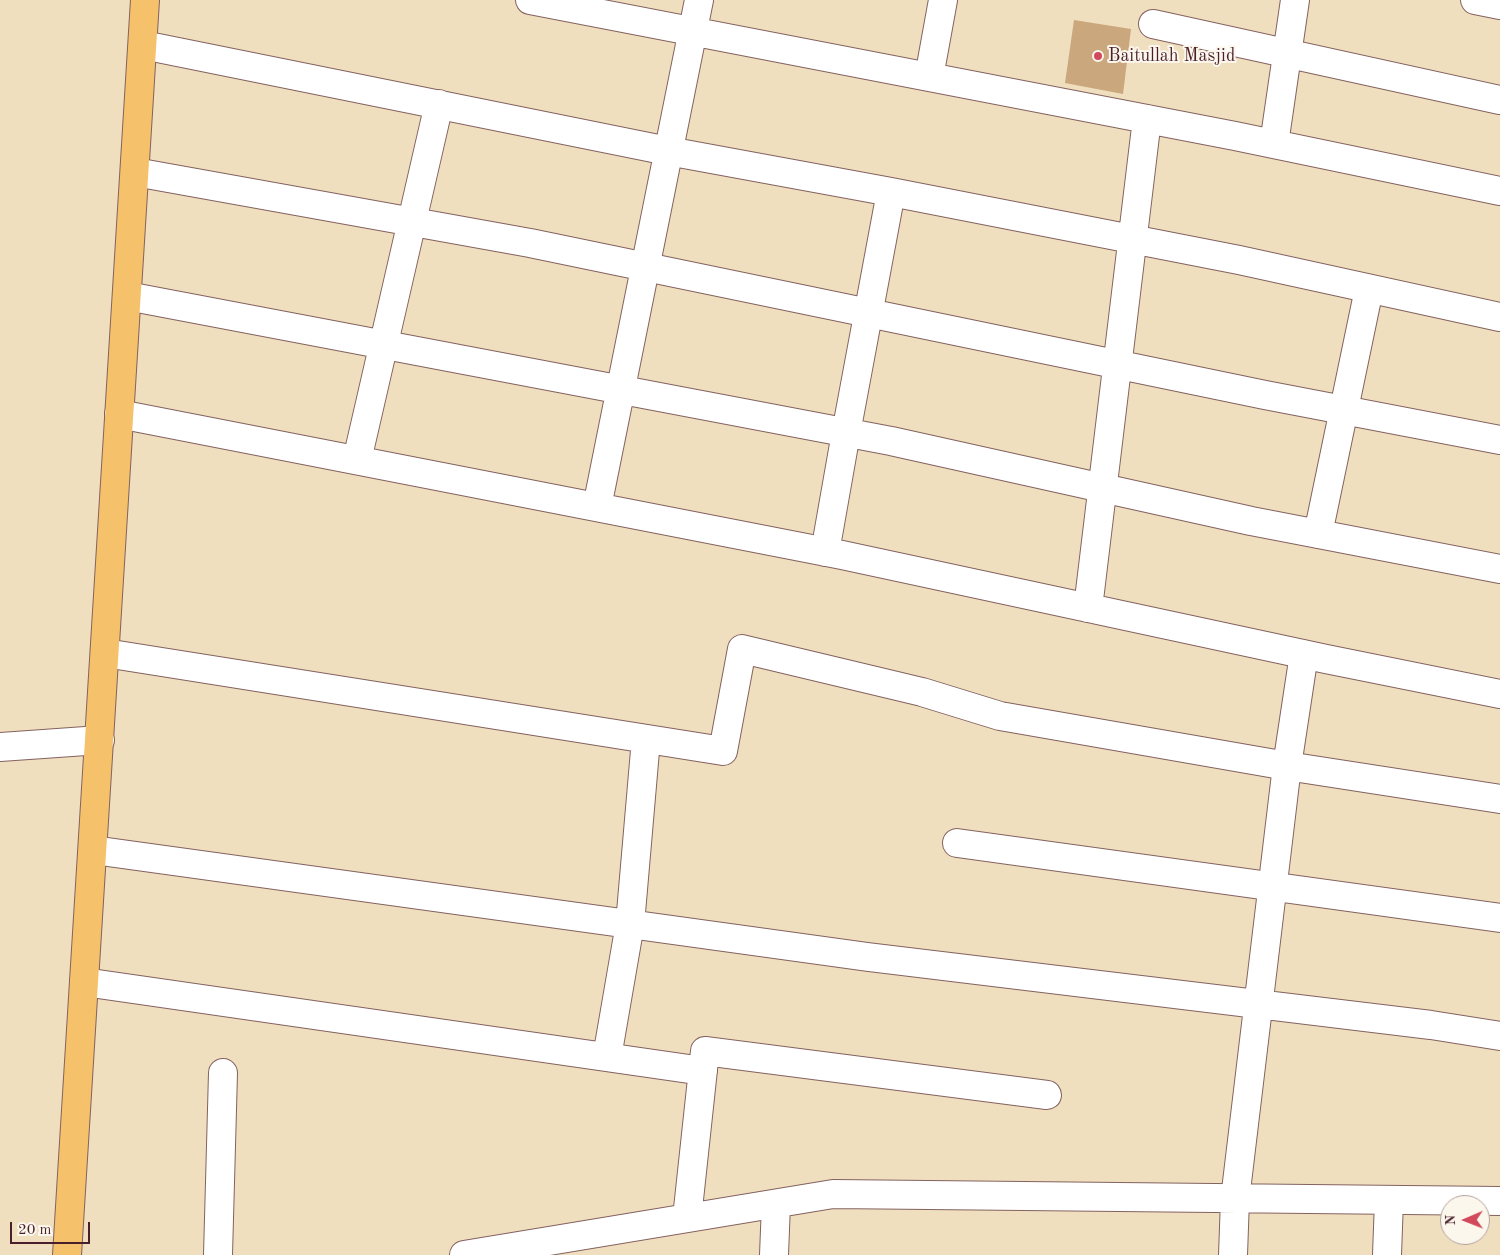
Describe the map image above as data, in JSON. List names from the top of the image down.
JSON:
{
  "places": ["Baitullah Masjid"],
  "scale_bar": "20 m",
  "north": "left"
}
